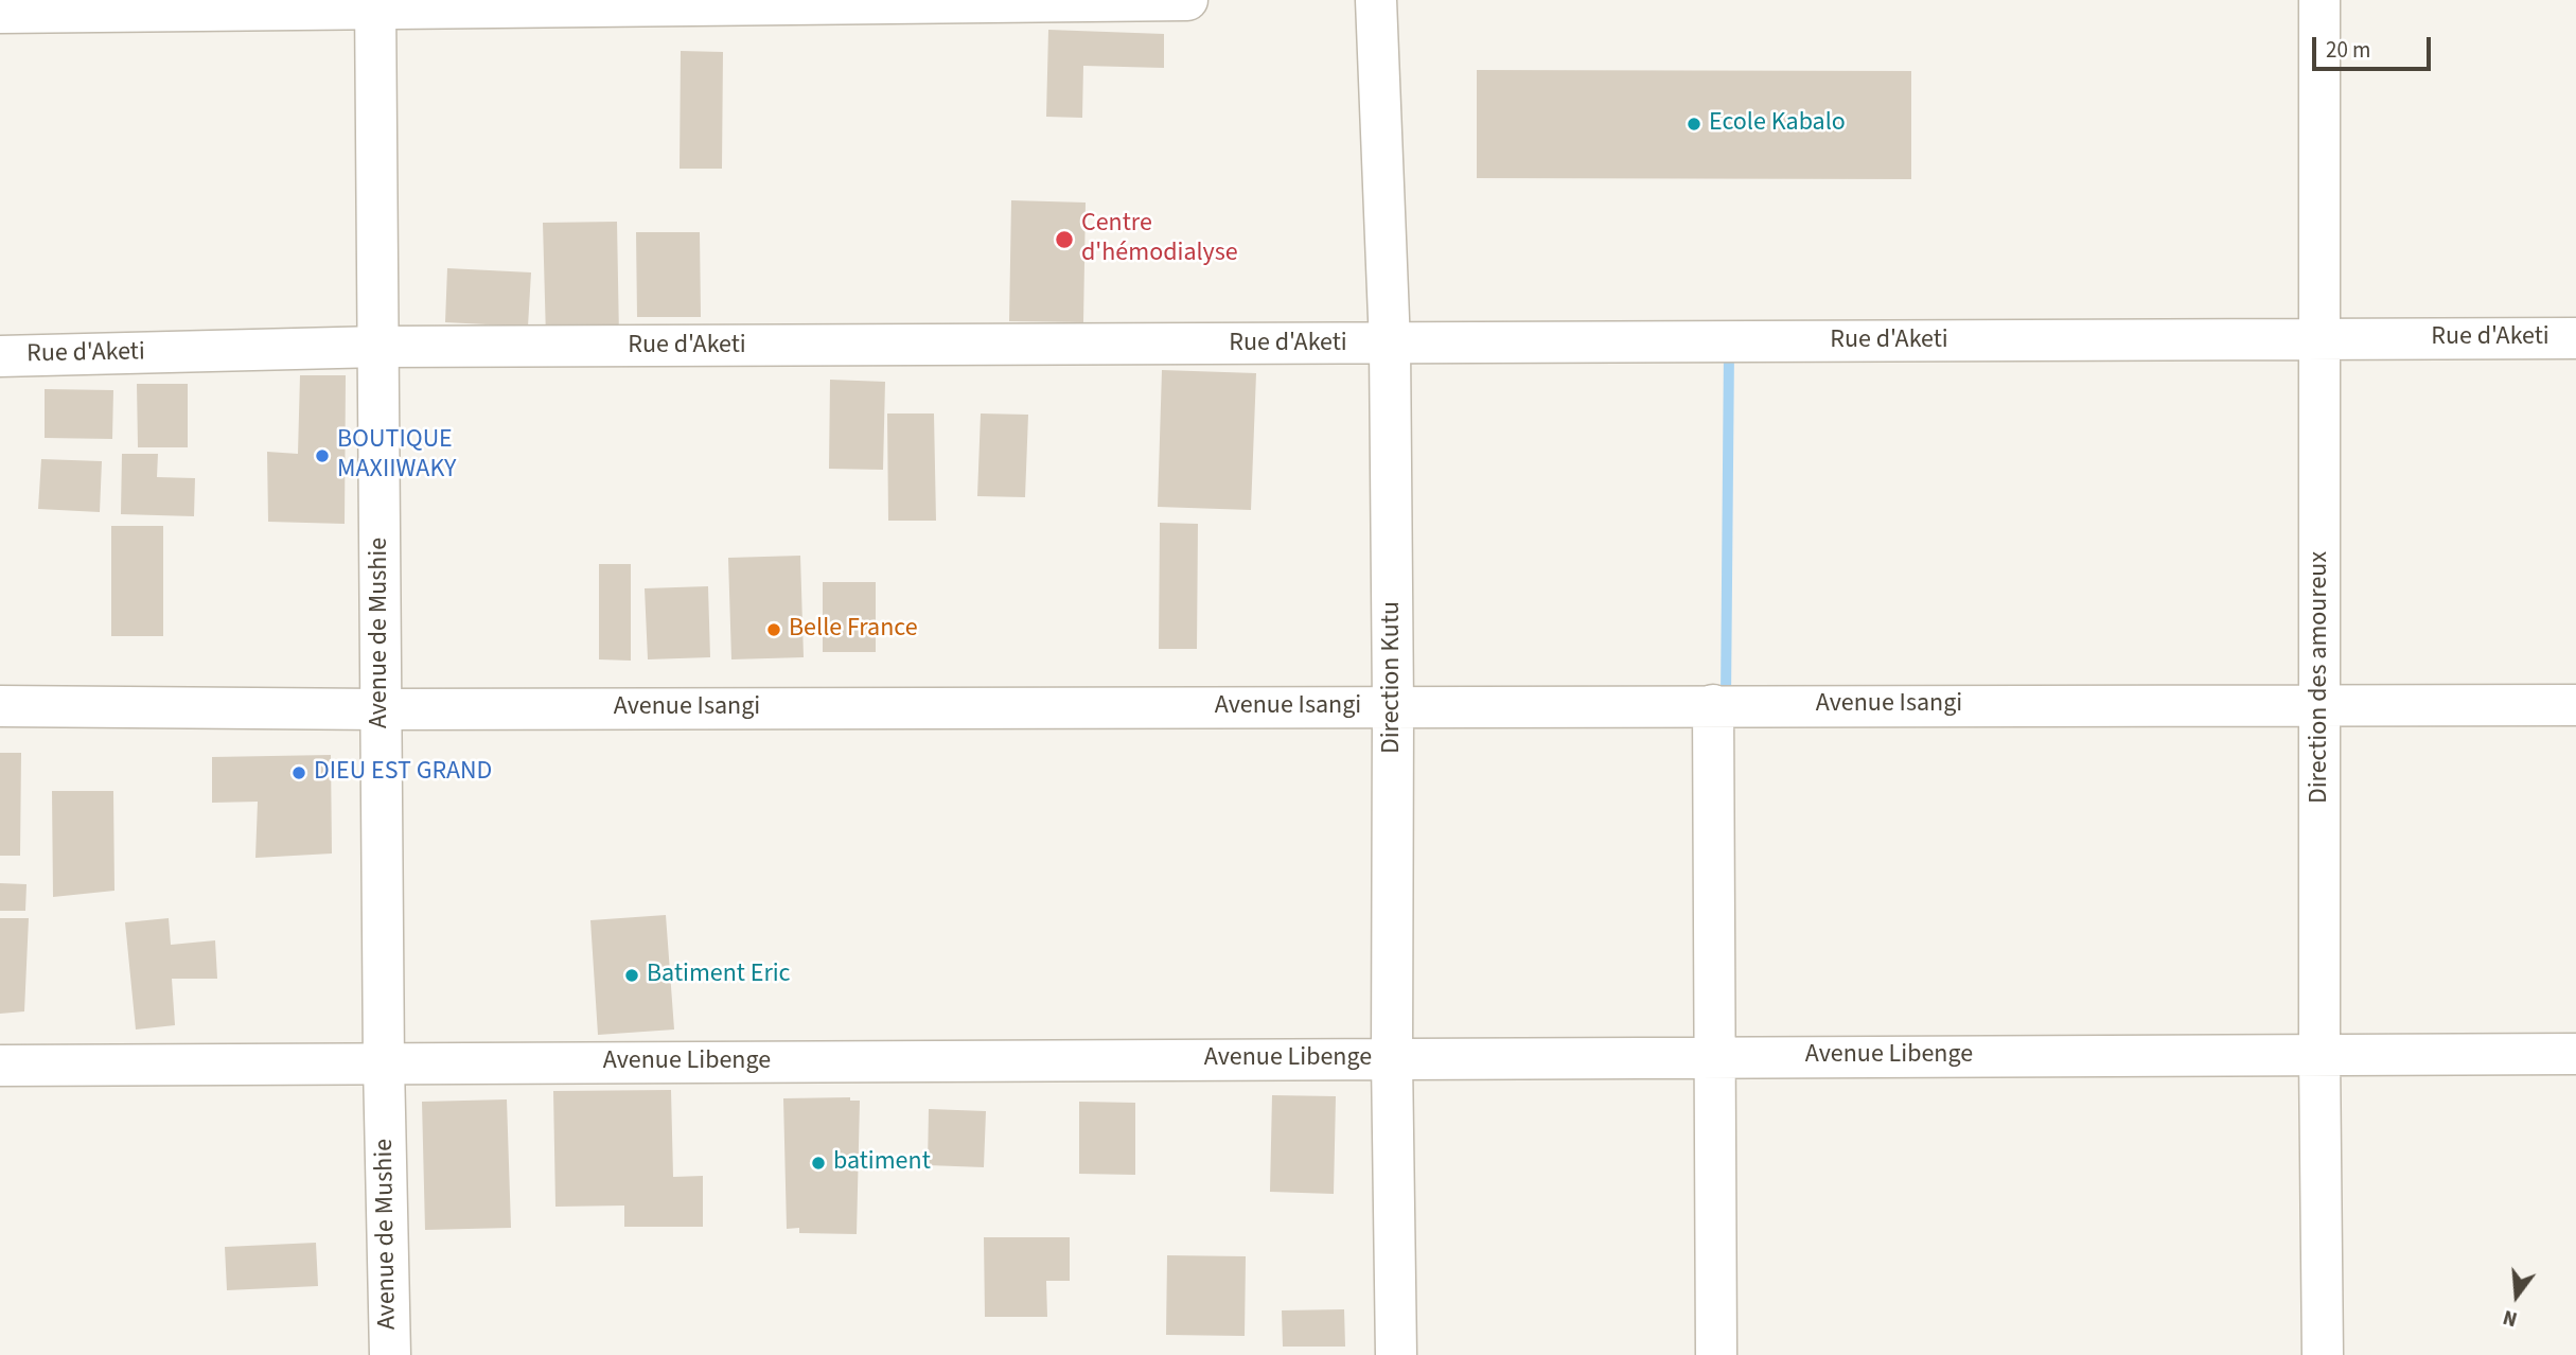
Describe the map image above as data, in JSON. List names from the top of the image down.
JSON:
{
  "streets": {
    "street": [
      "Rue d'Aketi",
      "Avenue de Mushie",
      "Direction Kutu",
      "Direction des amoureux",
      "Avenue Isangi",
      "Avenue Libenge"
    ]
  },
  "crossings": [
    ["Rue d'Aketi", "Avenue de Mushie"],
    ["Rue d'Aketi", "Direction Kutu"],
    ["Rue d'Aketi", "Direction des amoureux"],
    ["Avenue de Mushie", "Avenue Isangi"],
    ["Avenue de Mushie", "Avenue Libenge"],
    ["Direction Kutu", "Avenue Isangi"],
    ["Direction Kutu", "Avenue Libenge"],
    ["Direction des amoureux", "Avenue Isangi"],
    ["Direction des amoureux", "Avenue Libenge"]
  ],
  "places": [
    "Ecole Kabalo",
    "Centre d'hémodialyse",
    "BOUTIQUE MAXIIWAKY",
    "Belle France",
    "DIEU EST GRAND",
    "Batiment Eric",
    "batiment"
  ],
  "scale_bar": "20 m",
  "north": "bottom"
}
